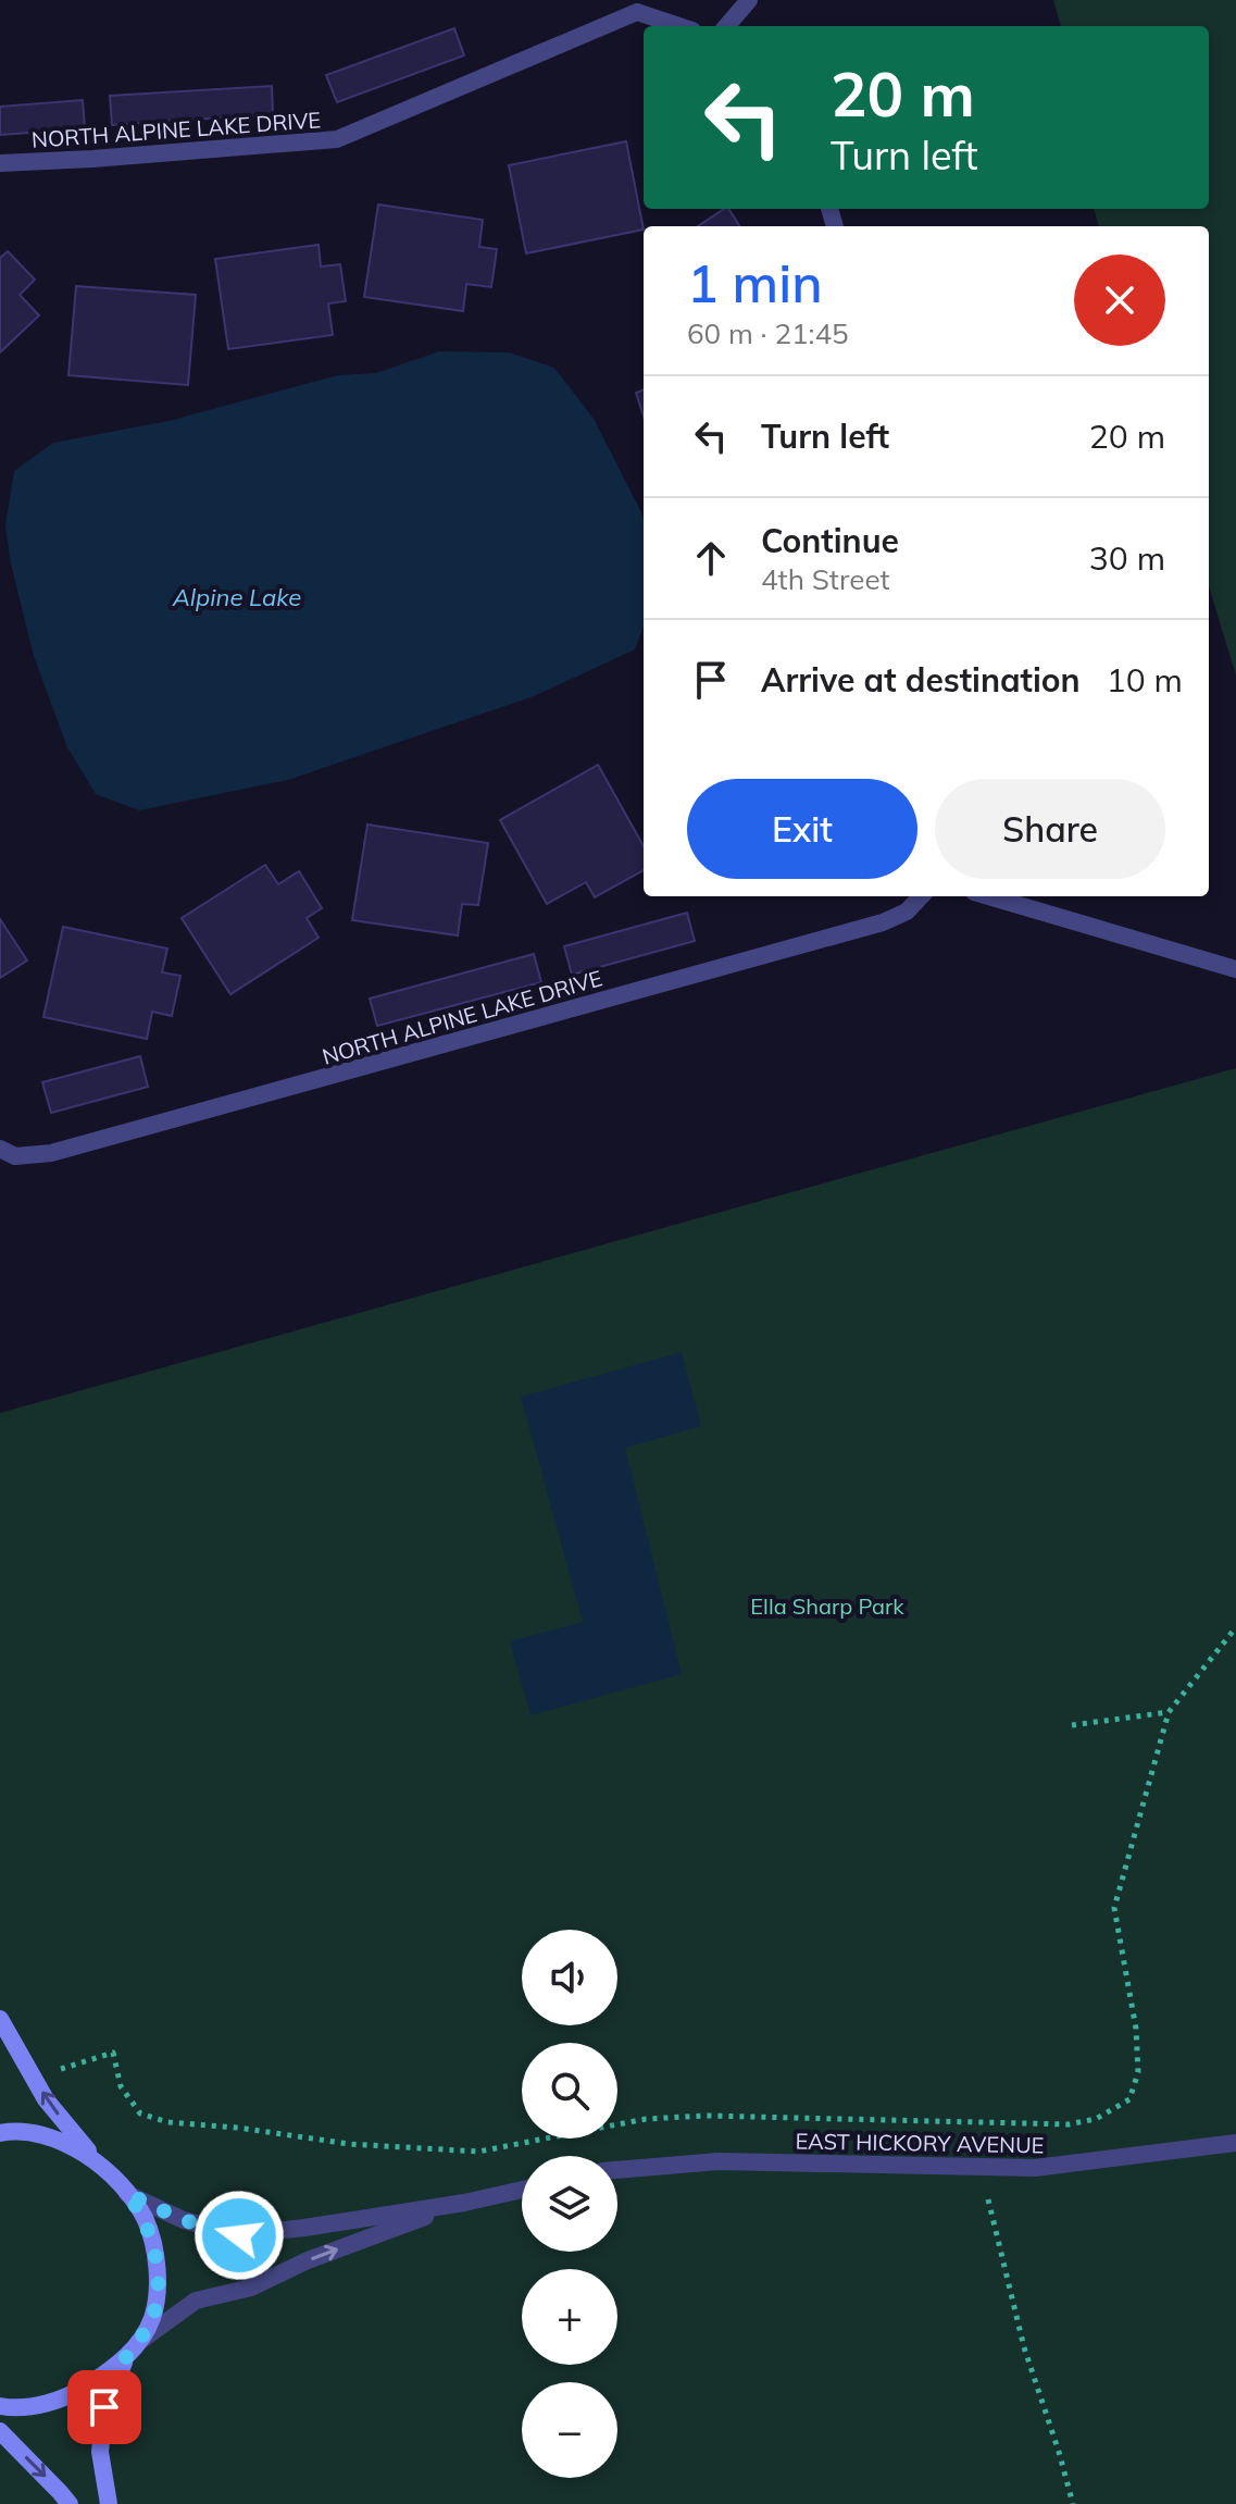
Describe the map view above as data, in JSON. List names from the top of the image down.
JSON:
{
  "streets": {
    "lane": ["NORTH ALPINE LAKE DRIVE", "EAST HICKORY AVENUE"]
  },
  "water": ["Alpine Lake"],
  "parks": ["Ella Sharp Park"],
  "page": {
    "turn": ["20 m", "Turn left"],
    "heading": ["1 min", "60 m · 21:45"],
    "list": [
      {
        "name": "Turn left",
        "value": "20 m"
      },
      {
        "name": "Continue",
        "note": "4th Street",
        "value": "30 m"
      },
      {
        "name": "Arrive at destination",
        "value": "10 m"
      }
    ],
    "buttons": ["Exit", "Share"],
    "map_buttons": ["+", "−"]
  }
}
